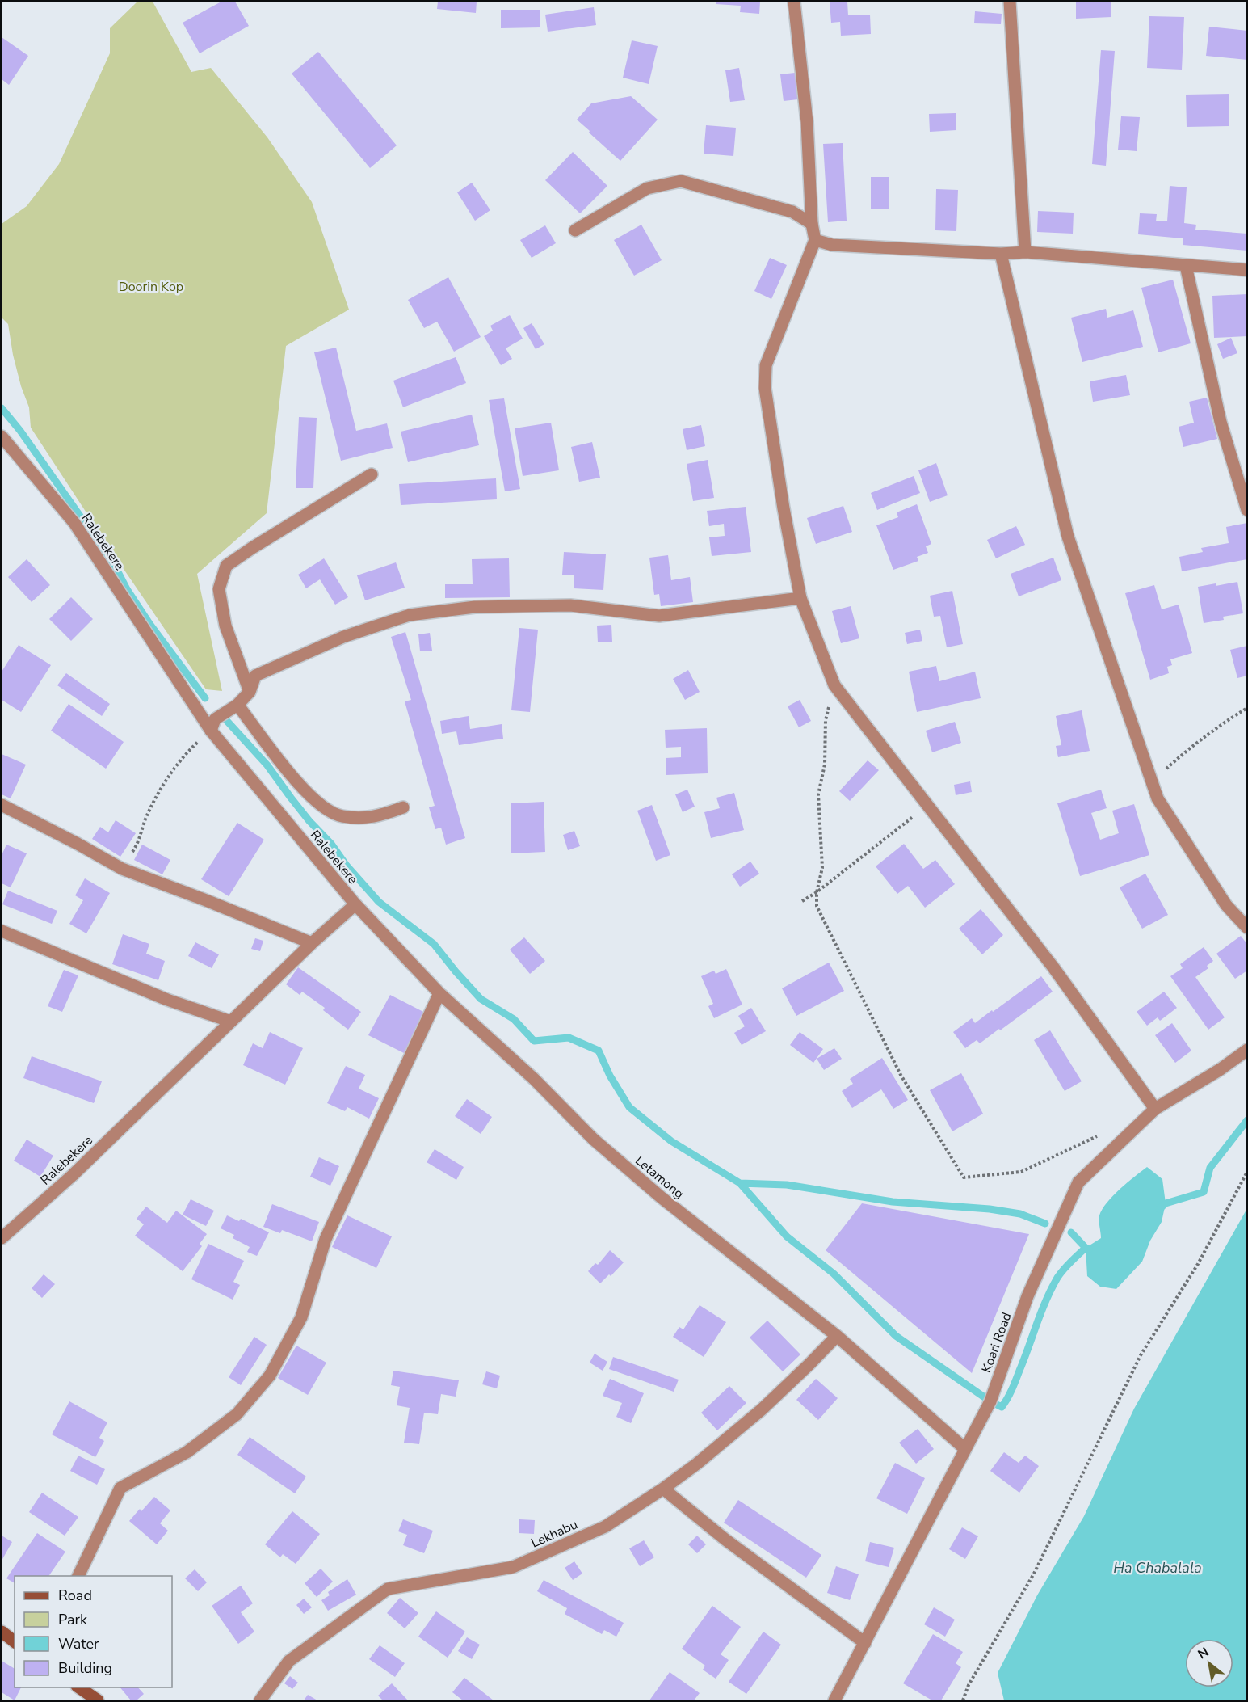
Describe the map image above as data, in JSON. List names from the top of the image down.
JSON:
{
  "streets": {
    "street": [
      "Ralebekere",
      "Letamong",
      "Koari Road",
      "Lekhabu"
    ]
  },
  "crossings": [
    ["Ralebekere", "Letamong"],
    ["Letamong", "Koari Road"],
    ["Letamong", "Lekhabu"]
  ],
  "water": ["Ha Chabalala"],
  "parks": ["Doorin Kop"],
  "legend": [
    "Road",
    "Park",
    "Water",
    "Building"
  ],
  "north": "top left"
}
